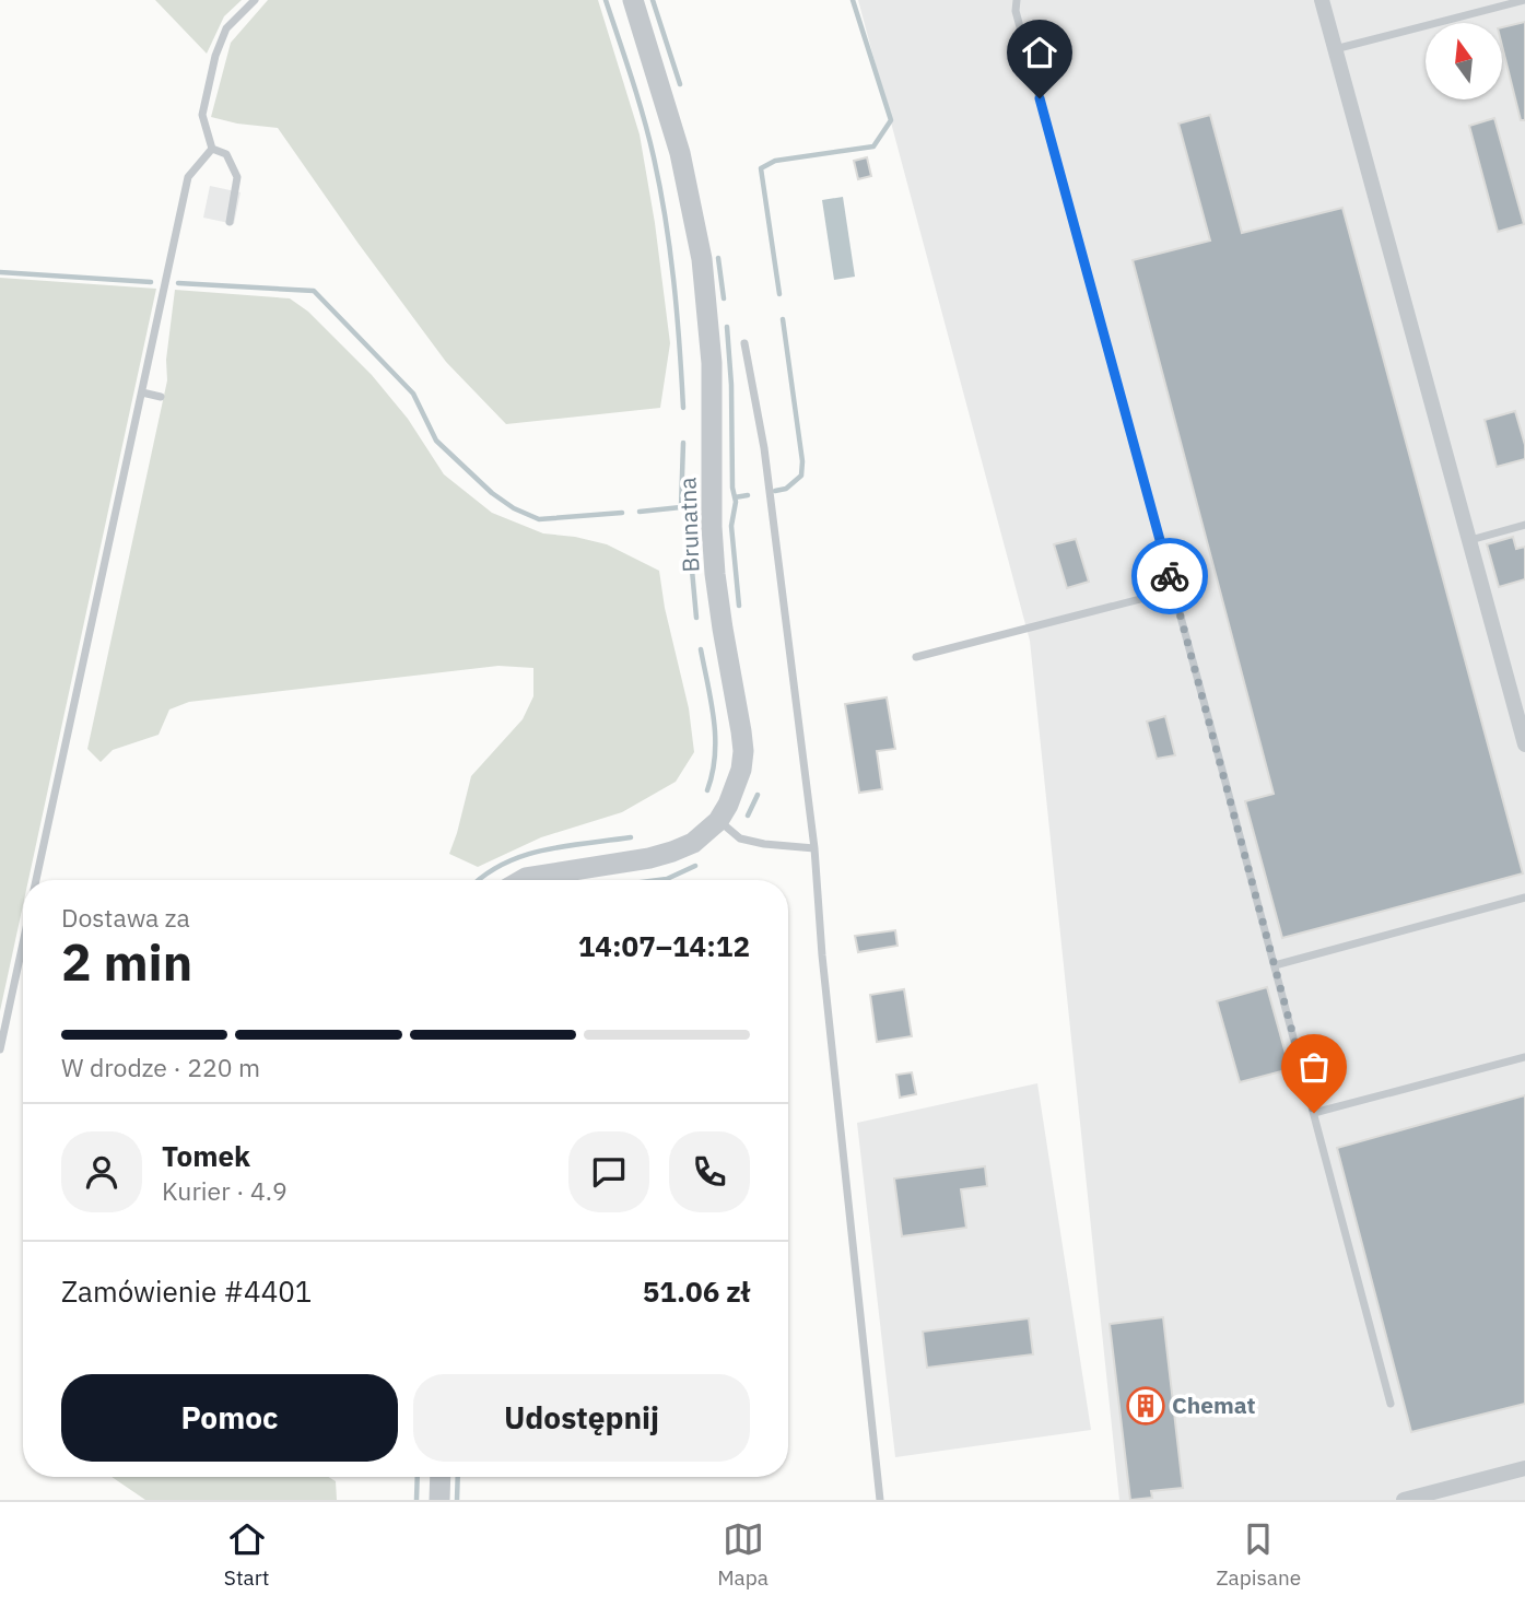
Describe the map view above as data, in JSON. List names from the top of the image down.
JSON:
{
  "streets": {
    "street": ["Brunatna"]
  },
  "places": {
    "building": ["Chemat"]
  },
  "north": "top",
  "page": {
    "heading": ["2 min", "Dostawa za", "14:07–14:12"],
    "panel": [
      "Tomek",
      "Kurier · 4.9",
      "Zamówienie #4401",
      "51.06 zł"
    ],
    "bar": "W drodze · 220 m",
    "buttons": ["Pomoc", "Udostępnij"],
    "tabs": ["Start", "Mapa", "Zapisane"]
  }
}
